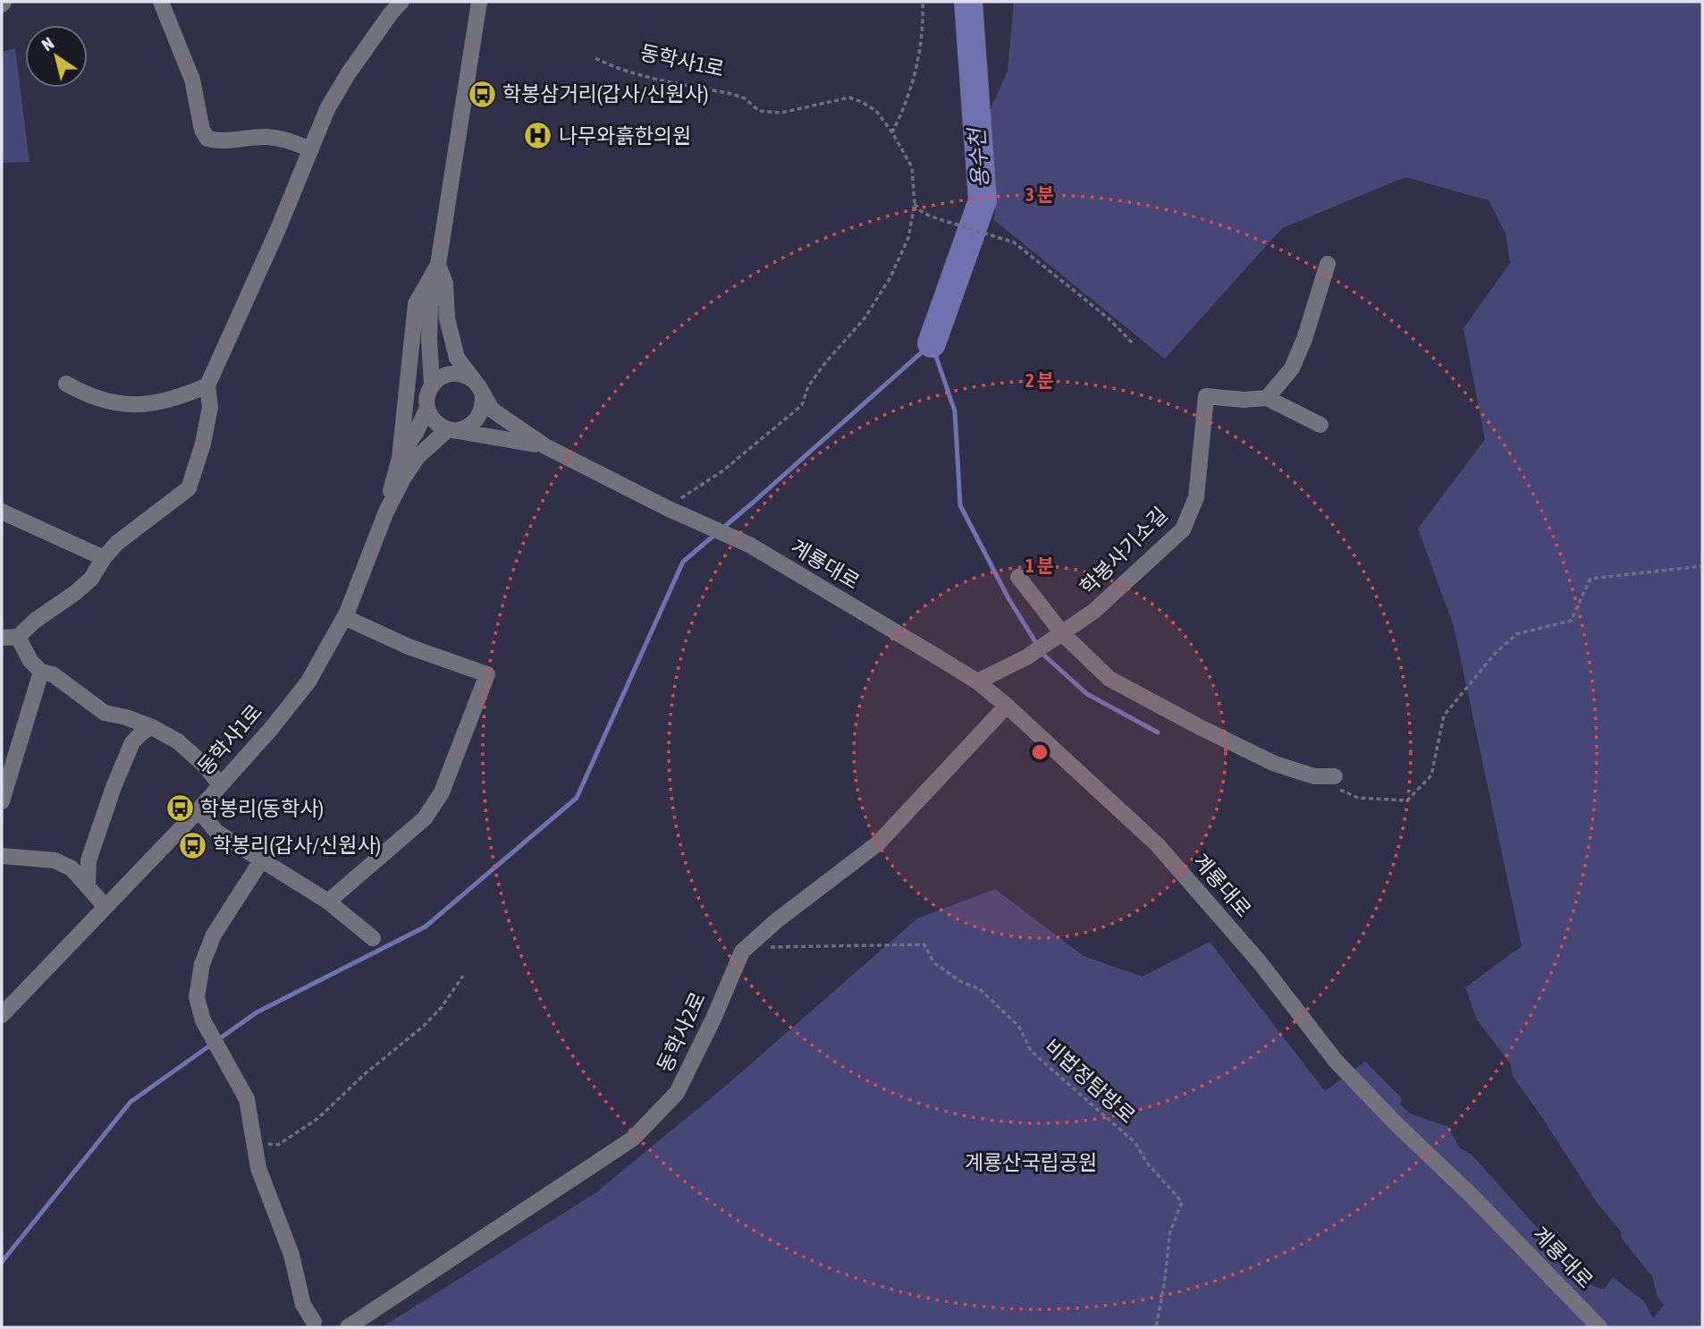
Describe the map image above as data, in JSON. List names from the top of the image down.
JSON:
{
  "streets": {
    "street": [
      "동학사1로",
      "학봉사기소길",
      "계룡대로",
      "동학사2로"
    ],
    "path": ["비법정탐방로"]
  },
  "crossings": [
    ["동학사1로", "계룡대로"],
    ["계룡대로", "동학사2로"],
    ["동학사2로", "비법정탐방로"]
  ],
  "water": ["용수천"],
  "parks": ["계룡산국립공원"],
  "places": {
    "bus stop": ["학봉삼거리(갑사/신원사)", "학봉리(동학사)", "학봉리(갑사/신원사)"],
    "hospital": ["나무와흙한의원"]
  },
  "north": "top left",
  "rings": ["3 분", "2 분", "1 분"]
}
